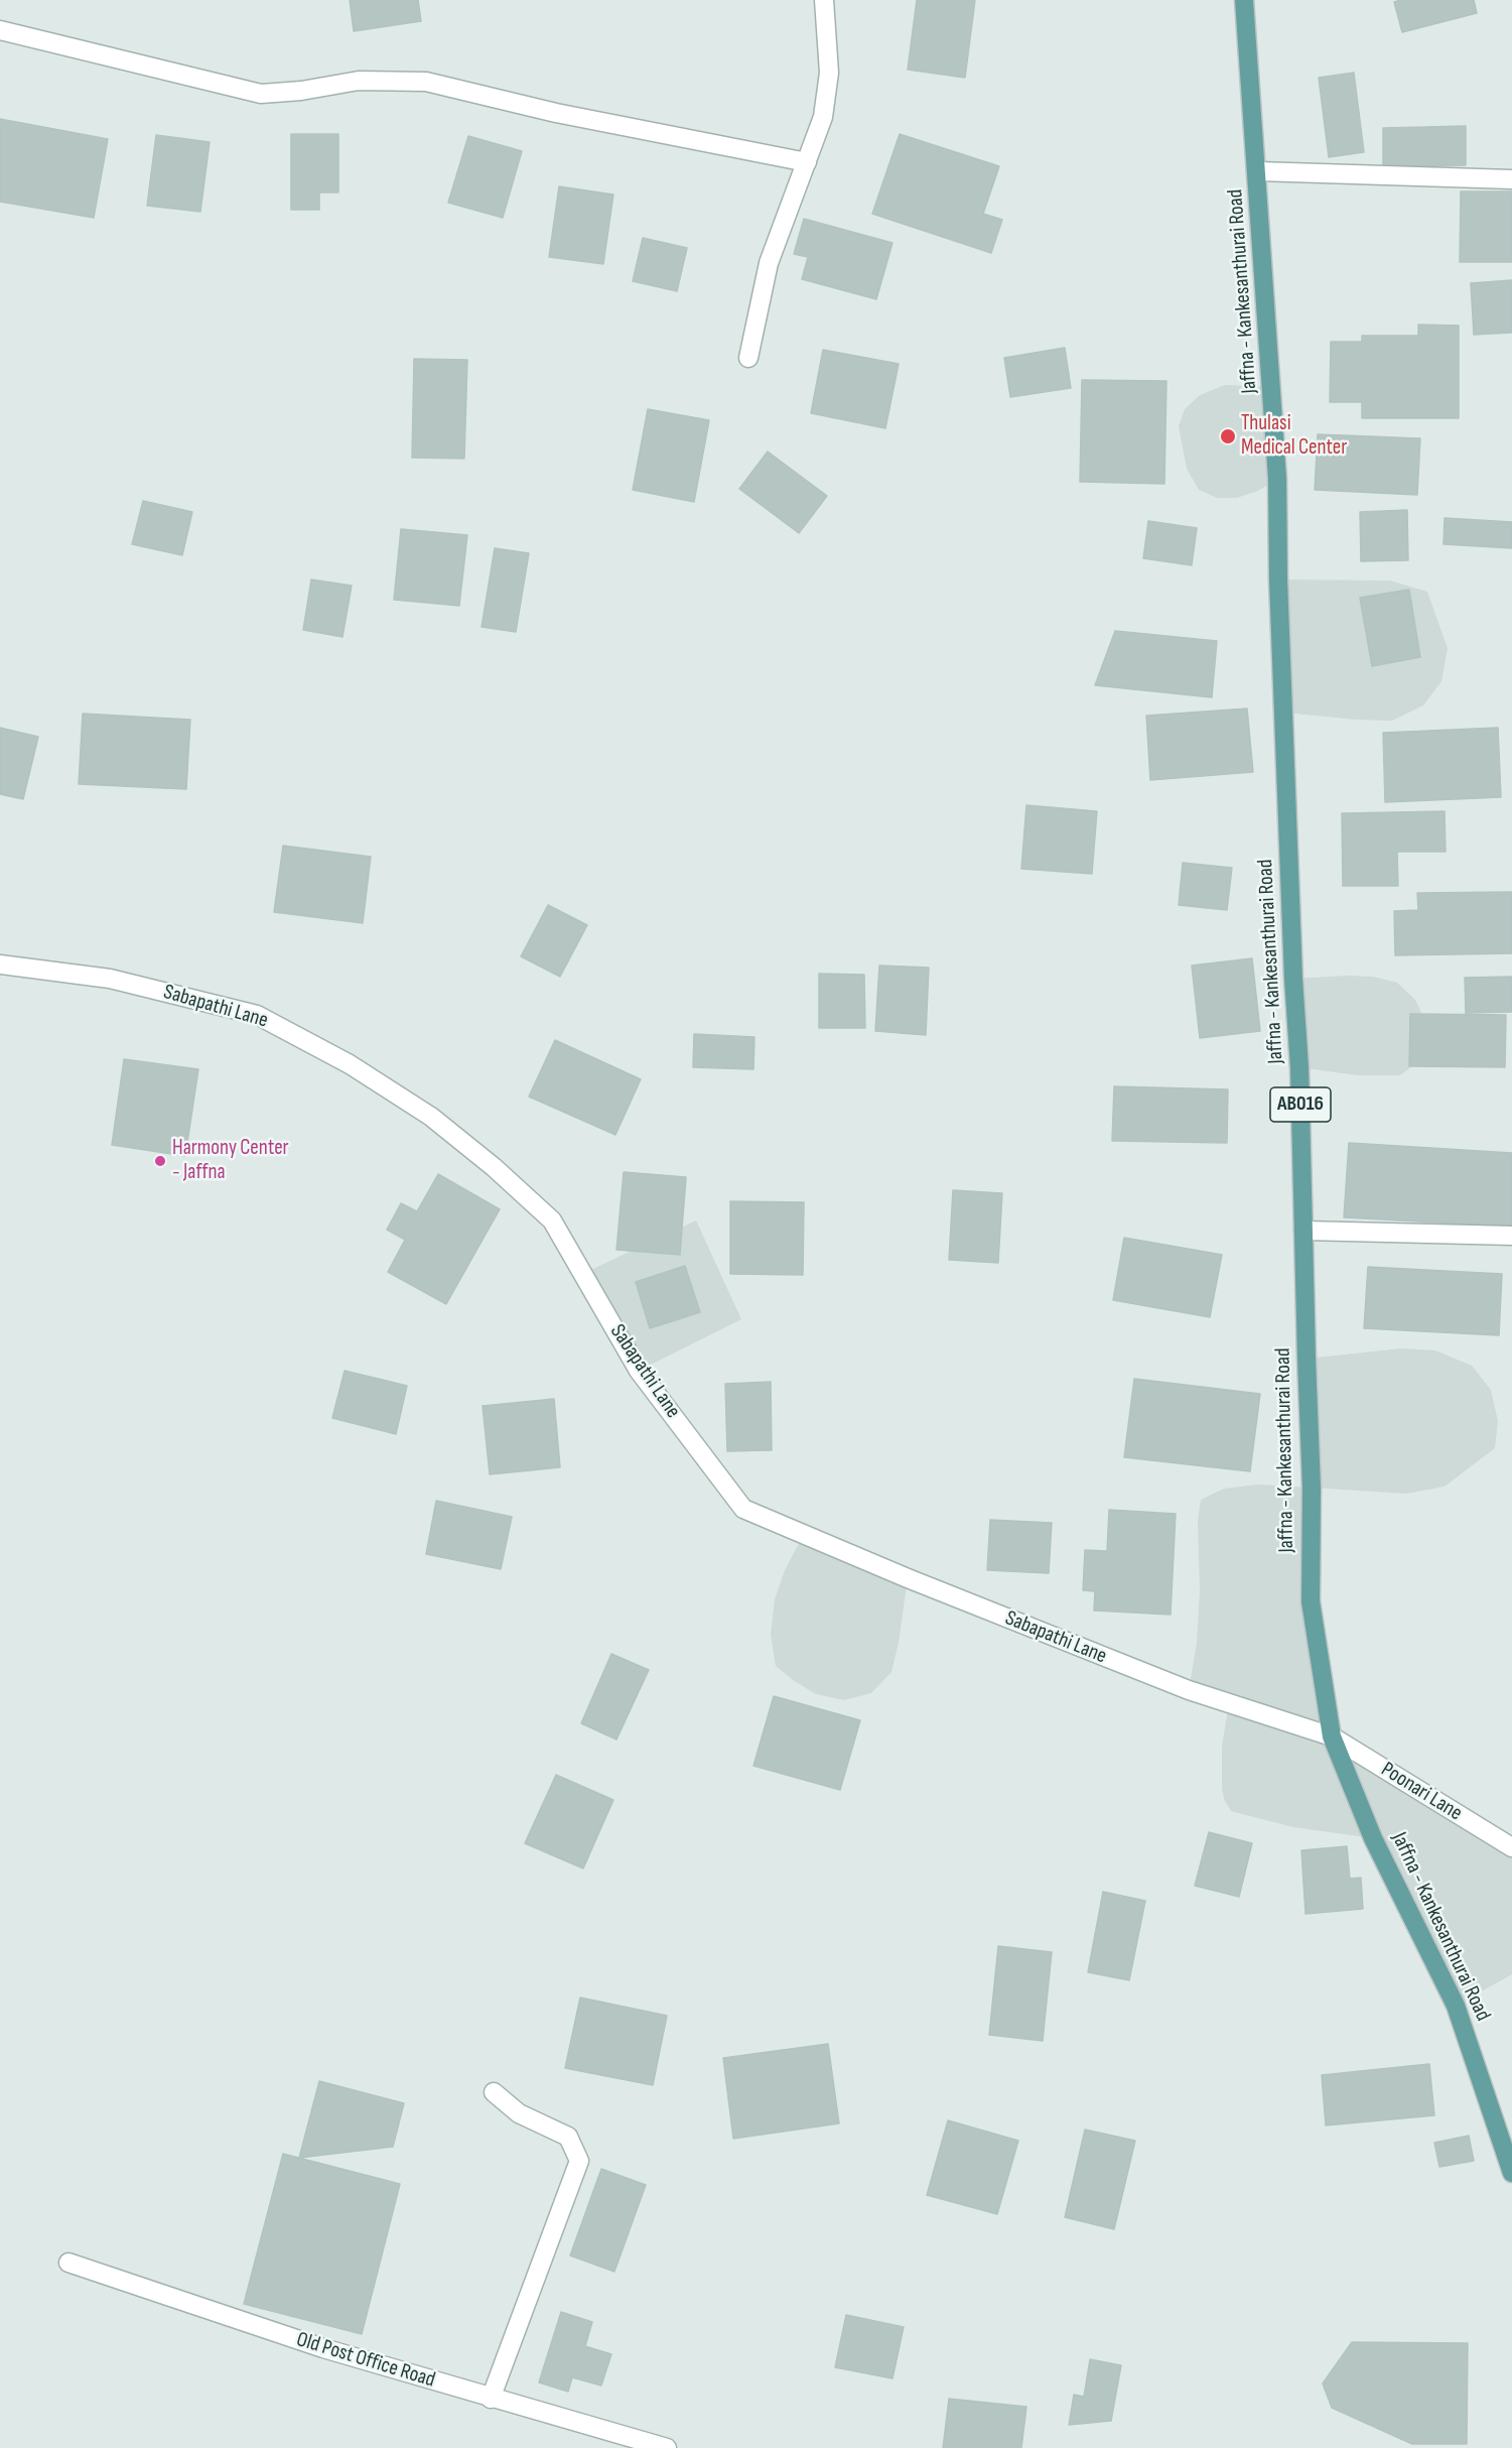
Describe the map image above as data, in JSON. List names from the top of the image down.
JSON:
{
  "streets": {
    "main road": ["Jaffna - Kankesanthurai Road", "AB016"],
    "street": ["Sabapathi Lane", "Poonari Lane", "Old Post Office Road"]
  },
  "crossings": [
    ["Jaffna - Kankesanthurai Road", "Sabapathi Lane"],
    ["Jaffna - Kankesanthurai Road", "Poonari Lane"],
    ["Sabapathi Lane", "Poonari Lane"]
  ],
  "places": ["Thulasi Medical Center", "Harmony Center - Jaffna"]
}
